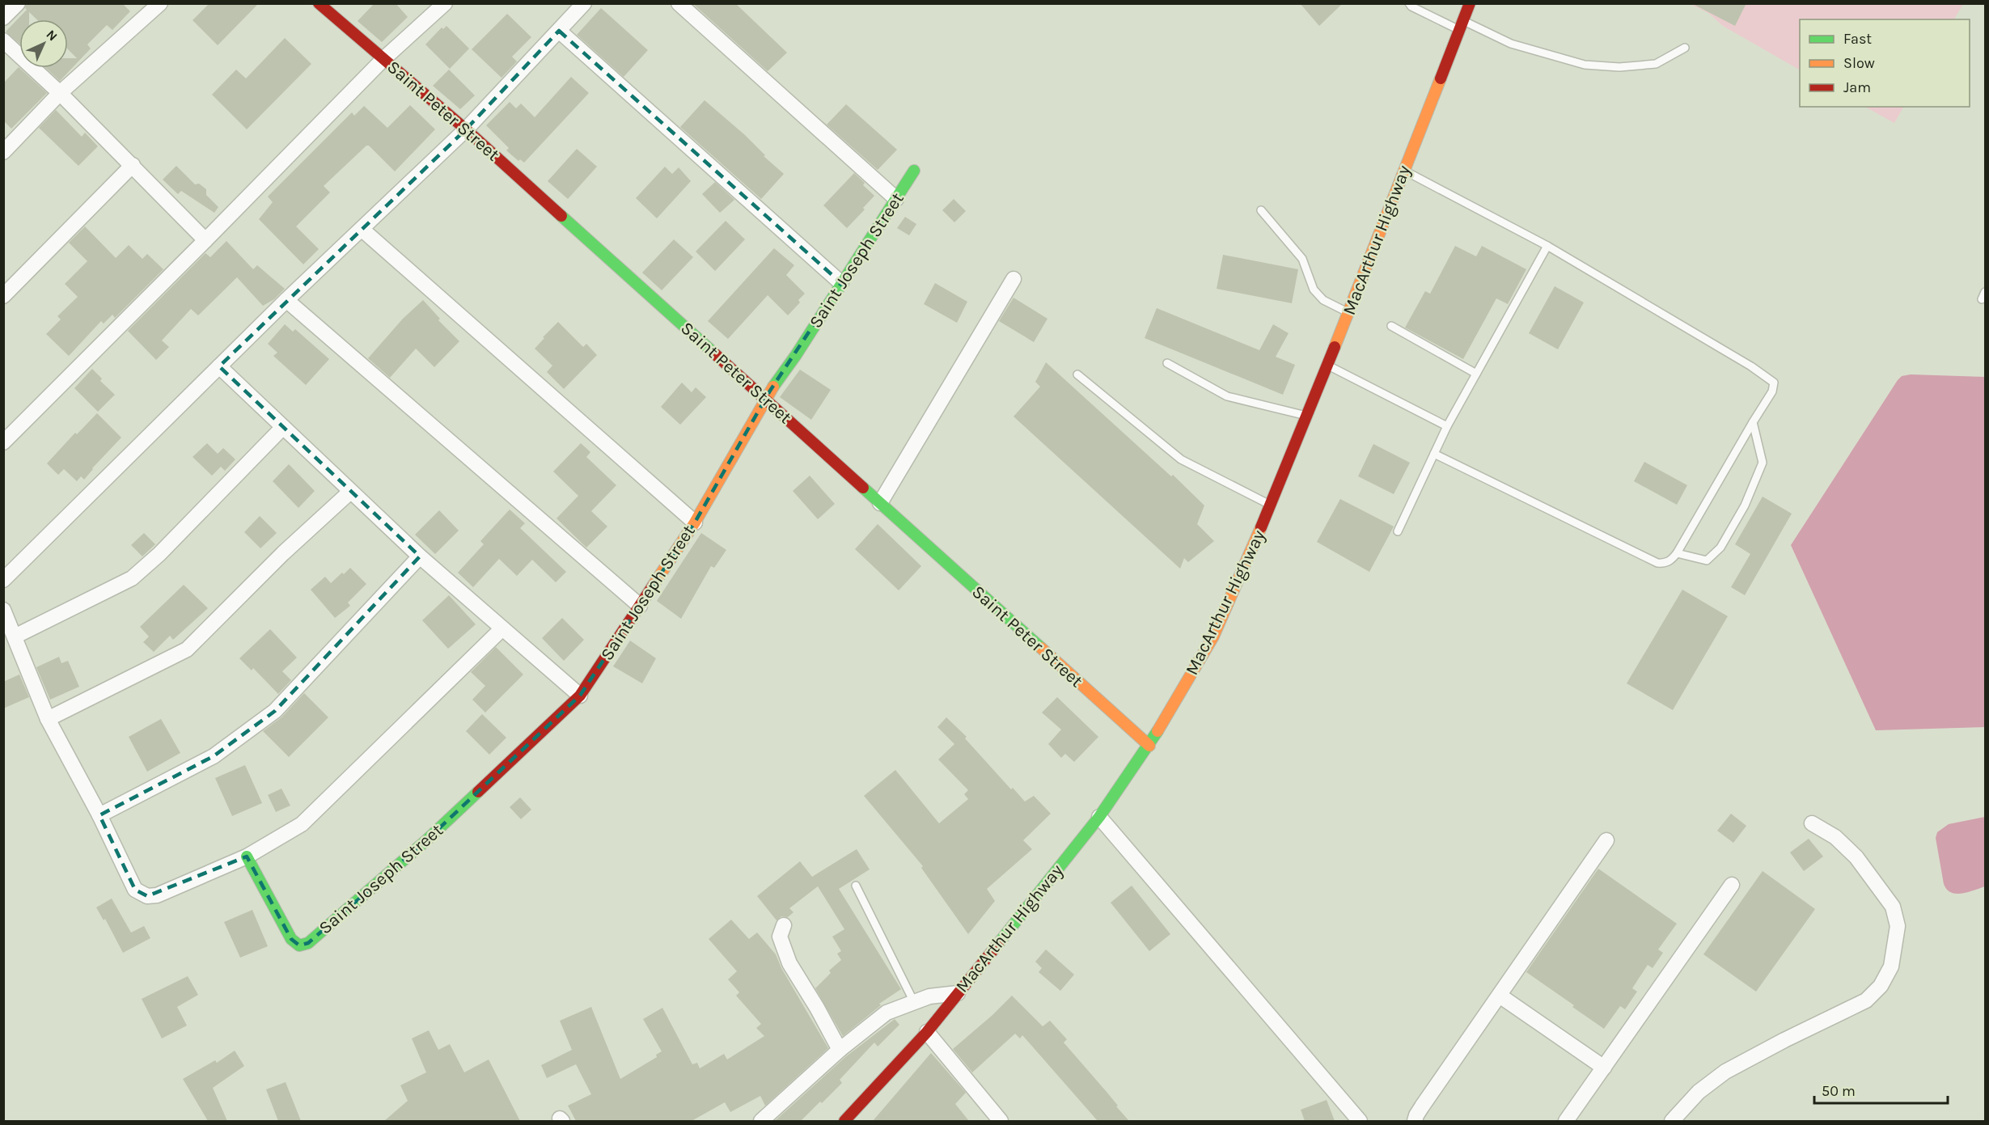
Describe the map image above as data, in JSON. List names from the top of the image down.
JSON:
{
  "streets": {
    "main road": ["Saint Peter Street", "MacArthur Highway", "Saint Joseph Street"]
  },
  "crossings": [
    ["Saint Peter Street", "MacArthur Highway"],
    ["Saint Peter Street", "Saint Joseph Street"]
  ],
  "legend": ["Fast", "Slow", "Jam"],
  "scale_bar": "50 m",
  "north": "top right"
}
